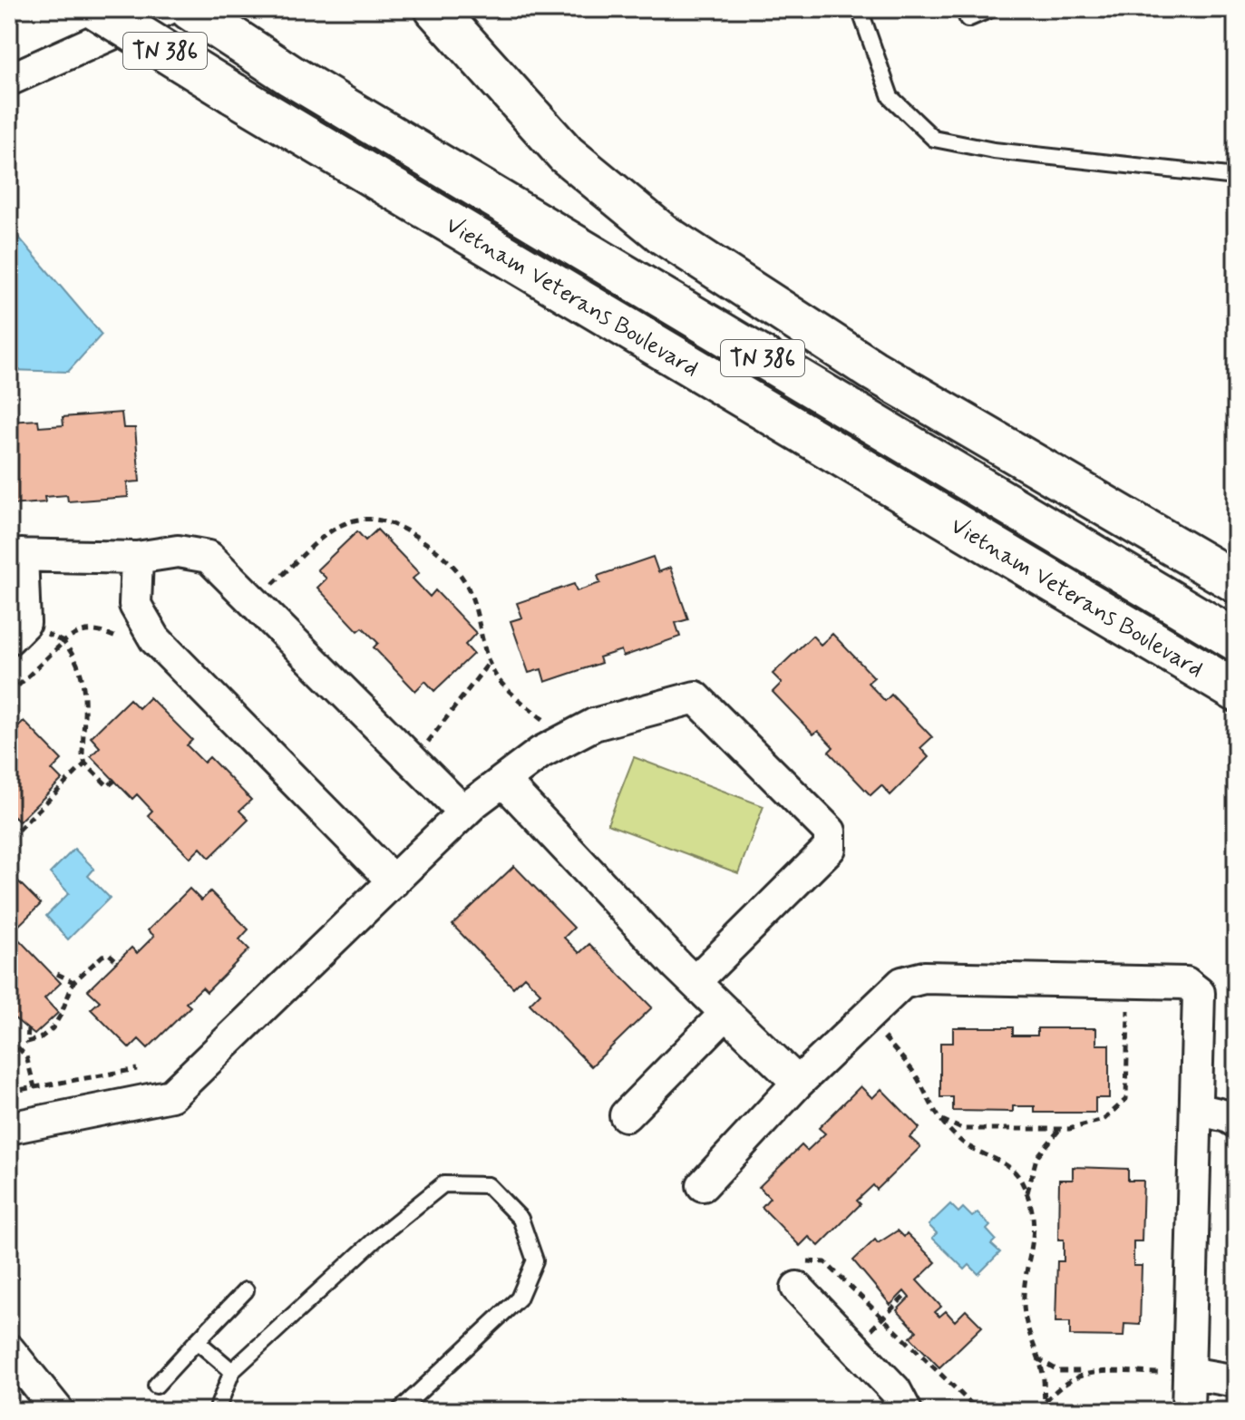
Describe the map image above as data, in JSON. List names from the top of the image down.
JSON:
{
  "streets": {
    "highway": ["TN 386", "Vietnam Veterans Boulevard"]
  }
}
